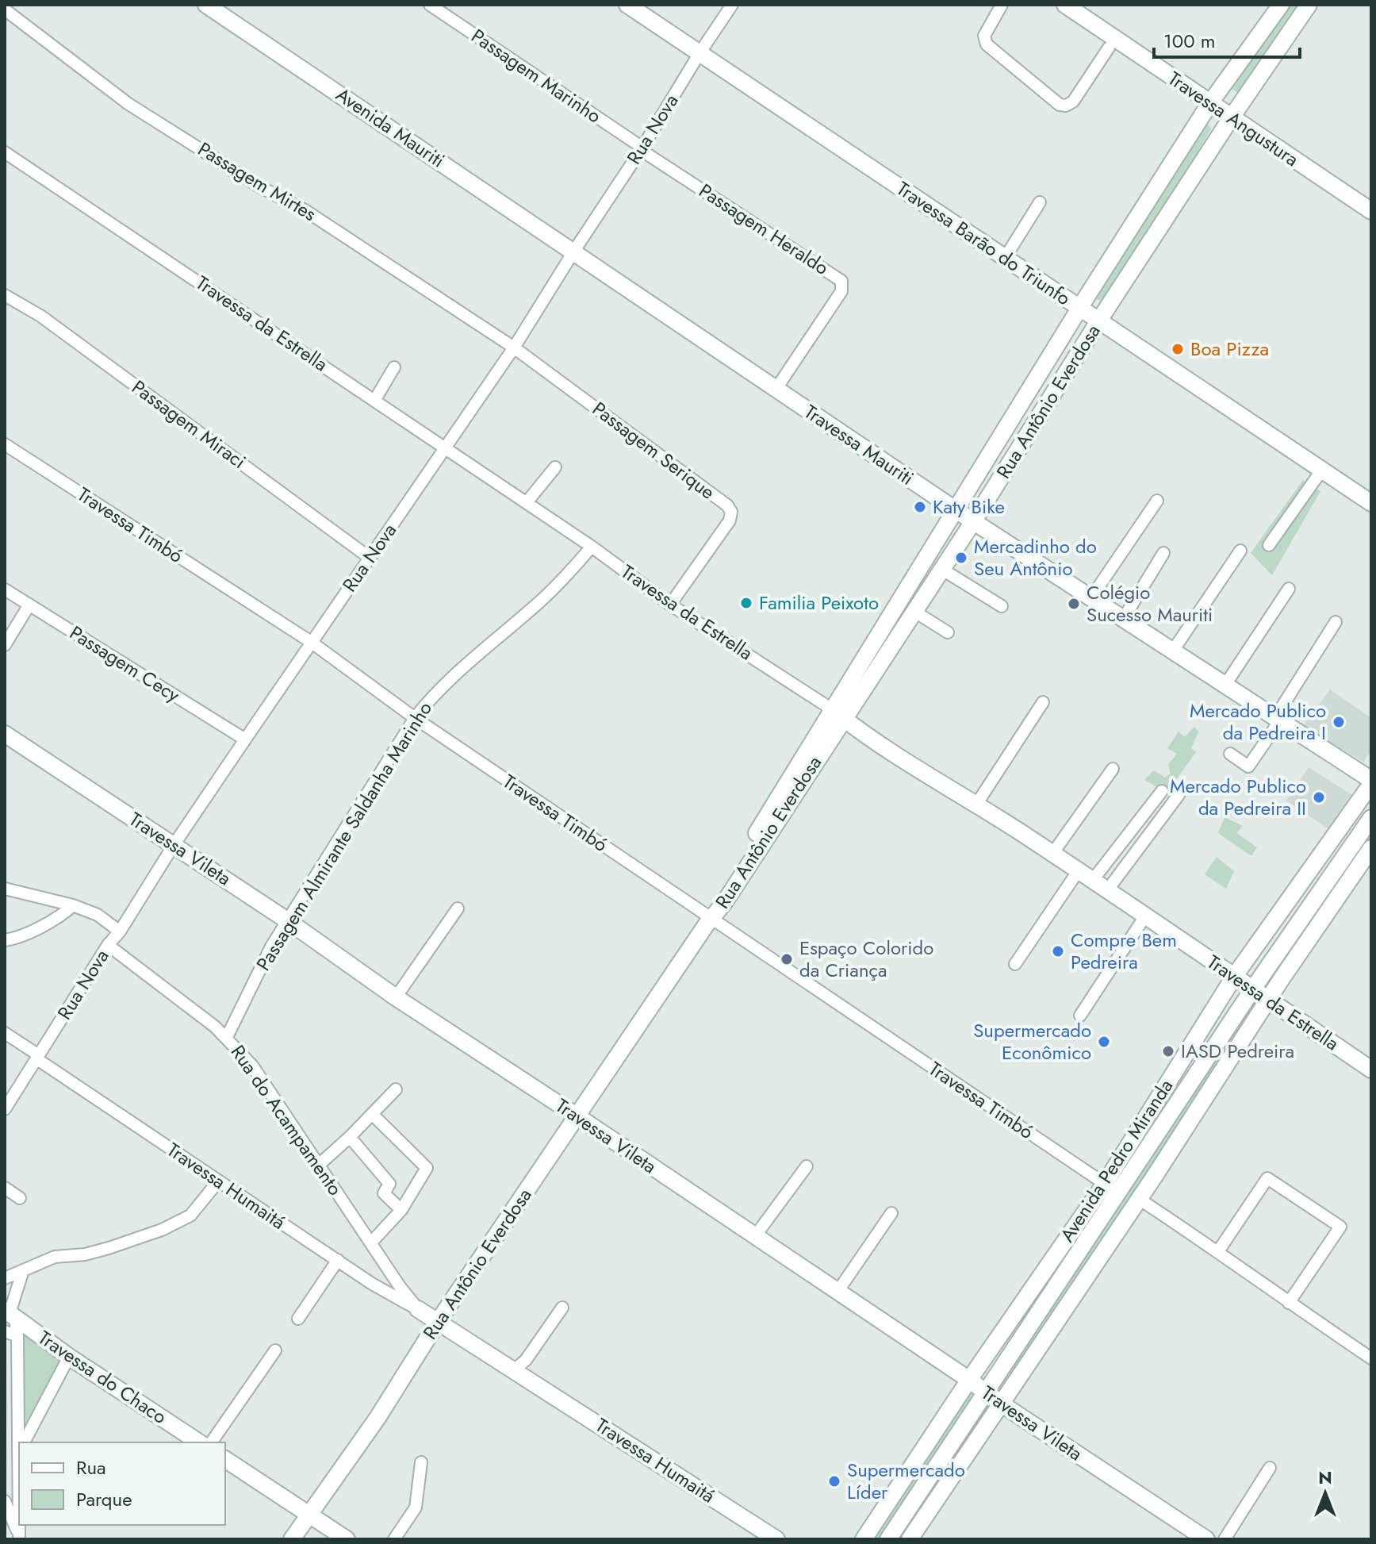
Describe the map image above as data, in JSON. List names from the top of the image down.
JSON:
{
  "streets": {
    "street": [
      "Passagem Marinho",
      "Travessa Angustura",
      "Avenida Mauriti",
      "Rua Nova",
      "Passagem Mirtes",
      "Passagem Heraldo",
      "Travessa Barão do Triunfo",
      "Travessa da Estrella",
      "Rua Antônio Everdosa",
      "Passagem Miraci",
      "Travessa Mauriti",
      "Passagem Serique",
      "Travessa Timbó",
      "Passagem Cecy",
      "Passagem Almirante Saldanha Marinho",
      "Travessa Vileta",
      "Rua do Acampamento",
      "Avenida Pedro Miranda",
      "Travessa Humaitá",
      "Travessa do Chaco"
    ]
  },
  "crossings": [
    ["Passagem Marinho", "Rua Nova"],
    ["Passagem Marinho", "Passagem Heraldo"],
    ["Travessa Angustura", "Rua Antônio Everdosa"],
    ["Avenida Mauriti", "Rua Nova"],
    ["Avenida Mauriti", "Travessa Mauriti"],
    ["Rua Nova", "Passagem Mirtes"],
    ["Rua Nova", "Passagem Heraldo"],
    ["Rua Nova", "Travessa Barão do Triunfo"],
    ["Rua Nova", "Travessa da Estrella"],
    ["Rua Nova", "Passagem Miraci"],
    ["Rua Nova", "Travessa Mauriti"],
    ["Rua Nova", "Passagem Serique"],
    ["Rua Nova", "Travessa Timbó"],
    ["Rua Nova", "Passagem Cecy"],
    ["Rua Nova", "Travessa Vileta"],
    ["Rua Nova", "Rua do Acampamento"],
    ["Rua Nova", "Travessa Humaitá"],
    ["Passagem Mirtes", "Passagem Serique"],
    ["Passagem Heraldo", "Travessa Mauriti"],
    ["Travessa Barão do Triunfo", "Rua Antônio Everdosa"],
    ["Travessa da Estrella", "Rua Antônio Everdosa"],
    ["Travessa da Estrella", "Passagem Serique"],
    ["Travessa da Estrella", "Passagem Almirante Saldanha Marinho"],
    ["Travessa da Estrella", "Avenida Pedro Miranda"],
    ["Rua Antônio Everdosa", "Travessa Mauriti"],
    ["Rua Antônio Everdosa", "Travessa Timbó"],
    ["Rua Antônio Everdosa", "Travessa Vileta"],
    ["Rua Antônio Everdosa", "Rua do Acampamento"],
    ["Rua Antônio Everdosa", "Travessa Humaitá"],
    ["Travessa Mauriti", "Avenida Pedro Miranda"],
    ["Travessa Timbó", "Passagem Almirante Saldanha Marinho"],
    ["Travessa Timbó", "Avenida Pedro Miranda"],
    ["Passagem Almirante Saldanha Marinho", "Travessa Vileta"],
    ["Passagem Almirante Saldanha Marinho", "Rua do Acampamento"],
    ["Travessa Vileta", "Avenida Pedro Miranda"],
    ["Rua do Acampamento", "Travessa Humaitá"]
  ],
  "places": [
    "Boa Pizza",
    "Katy Bike",
    "Mercadinho do Seu Antônio",
    "Familia Peixoto",
    "Colégio Sucesso Mauriti",
    "Mercado Publico da Pedreira I",
    "Mercado Publico da Pedreira II",
    "Compre Bem Pedreira",
    "Espaço Colorido da Criança",
    "Supermercado Econômico",
    "IASD Pedreira",
    "Supermercado Líder"
  ],
  "legend": ["Rua", "Parque"],
  "scale_bar": "100 m",
  "north": "top"
}
